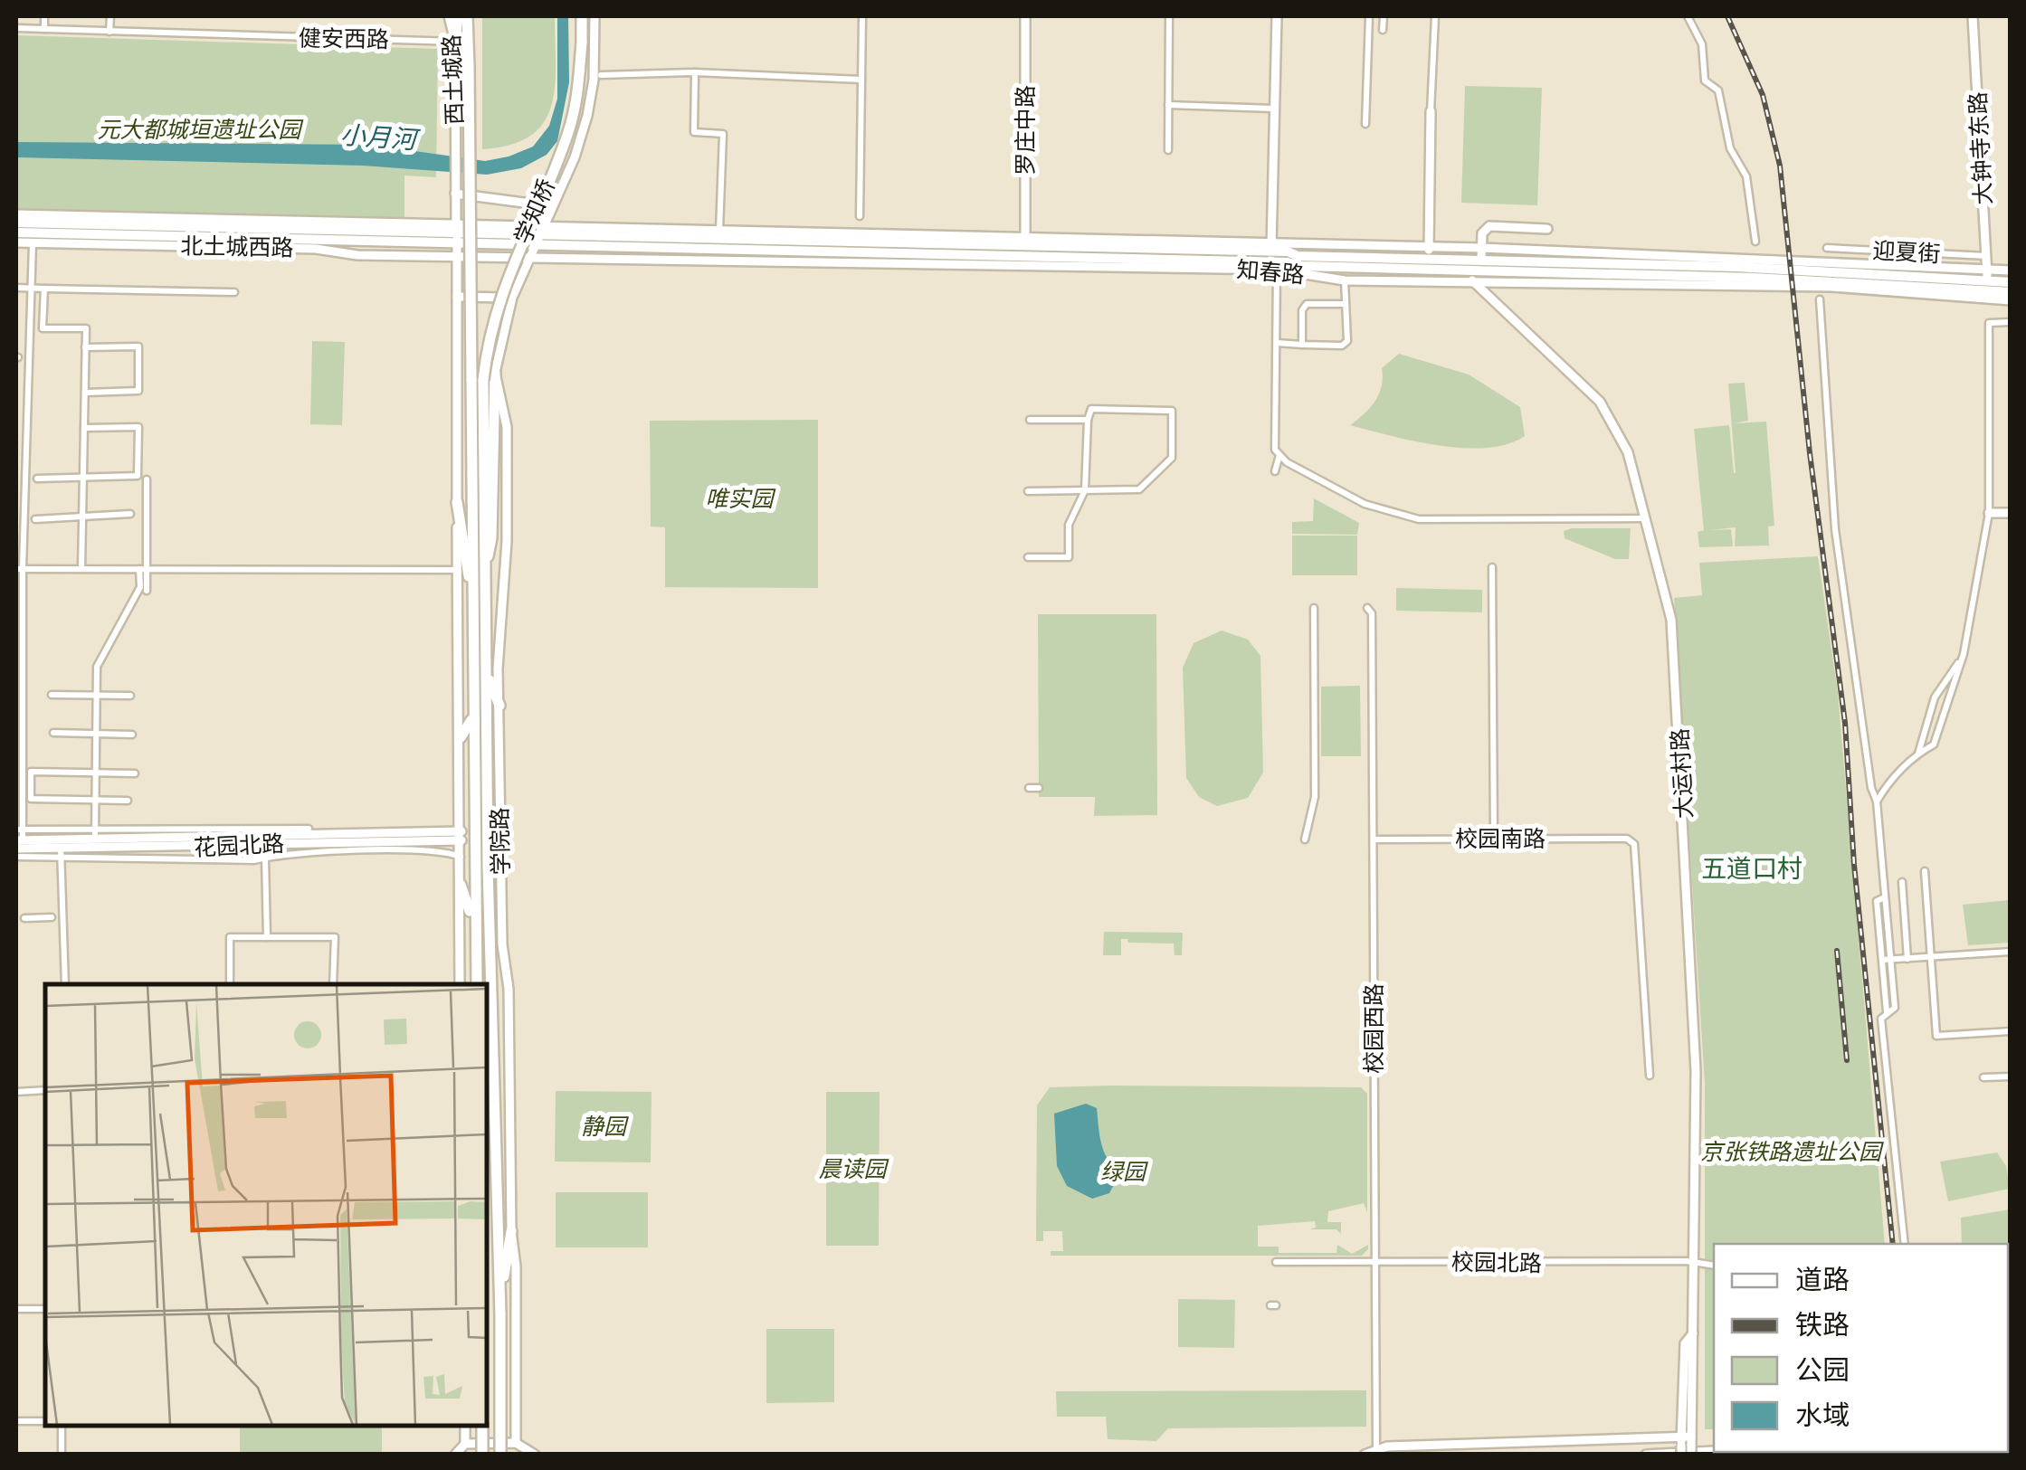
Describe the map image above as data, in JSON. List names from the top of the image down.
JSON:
{
  "streets": {
    "highway": ["西土城路", "学知桥", "学院路"],
    "main road": ["北土城西路", "知春路"],
    "street": [
      "健安西路",
      "罗庄中路",
      "大钟寺东路",
      "迎夏街",
      "大运村路",
      "校园南路",
      "花园北路",
      "校园西路",
      "校园北路"
    ]
  },
  "crossings": [
    ["健安西路", "西土城路"],
    ["西土城路", "学知桥"],
    ["西土城路", "学院路"],
    ["罗庄中路", "知春路"],
    ["大钟寺东路", "迎夏街"],
    ["大钟寺东路", "知春路"],
    ["学知桥", "学院路"],
    ["北土城西路", "知春路"],
    ["北土城西路", "学院路"],
    ["知春路", "大运村路"],
    ["知春路", "学院路"],
    ["大运村路", "校园北路"],
    ["校园南路", "校园西路"],
    ["学院路", "花园北路"],
    ["校园西路", "校园北路"]
  ],
  "districts": ["五道口村"],
  "water": ["小月河"],
  "parks": [
    "元大都城垣遗址公园",
    "唯实园",
    "静园",
    "京张铁路遗址公园",
    "晨读园",
    "绿园"
  ],
  "legend": [
    "道路",
    "铁路",
    "公园",
    "水域"
  ]
}
